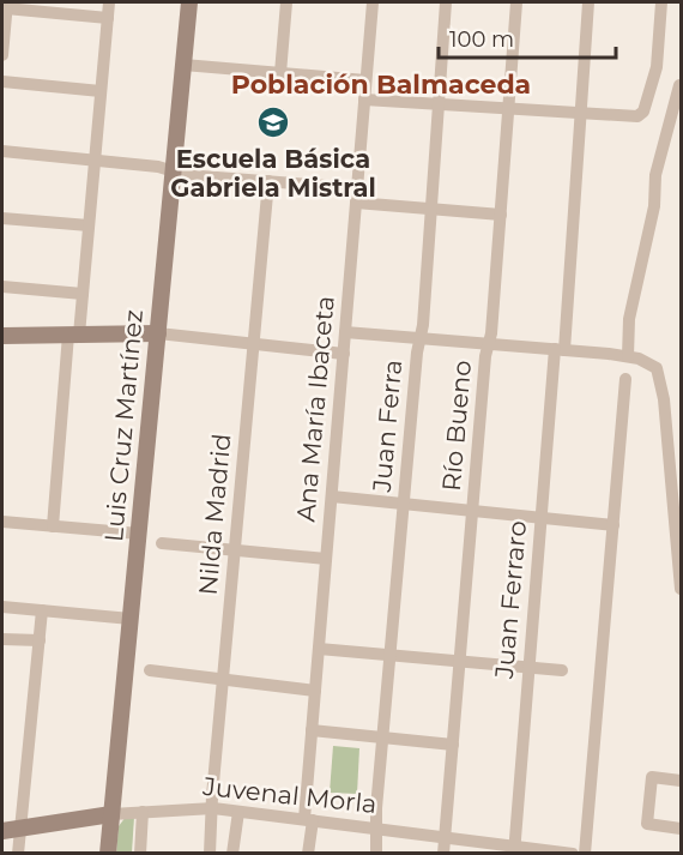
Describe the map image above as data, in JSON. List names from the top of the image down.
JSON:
{
  "streets": {
    "street": [
      "Ana María Ibaceta",
      "Luis Cruz Martínez",
      "Juan Ferra",
      "Río Bueno",
      "Nilda Madrid",
      "Juan Ferraro",
      "Juvenal Morla"
    ]
  },
  "crossings": [
    ["Ana María Ibaceta", "Juvenal Morla"],
    ["Luis Cruz Martínez", "Juvenal Morla"],
    ["Juan Ferra", "Juvenal Morla"],
    ["Río Bueno", "Juvenal Morla"],
    ["Nilda Madrid", "Juvenal Morla"],
    ["Juan Ferraro", "Juvenal Morla"]
  ],
  "districts": ["Población Balmaceda"],
  "places": {
    "school or university": ["Escuela Básica Gabriela Mistral"]
  },
  "scale_bar": "100 m"
}
